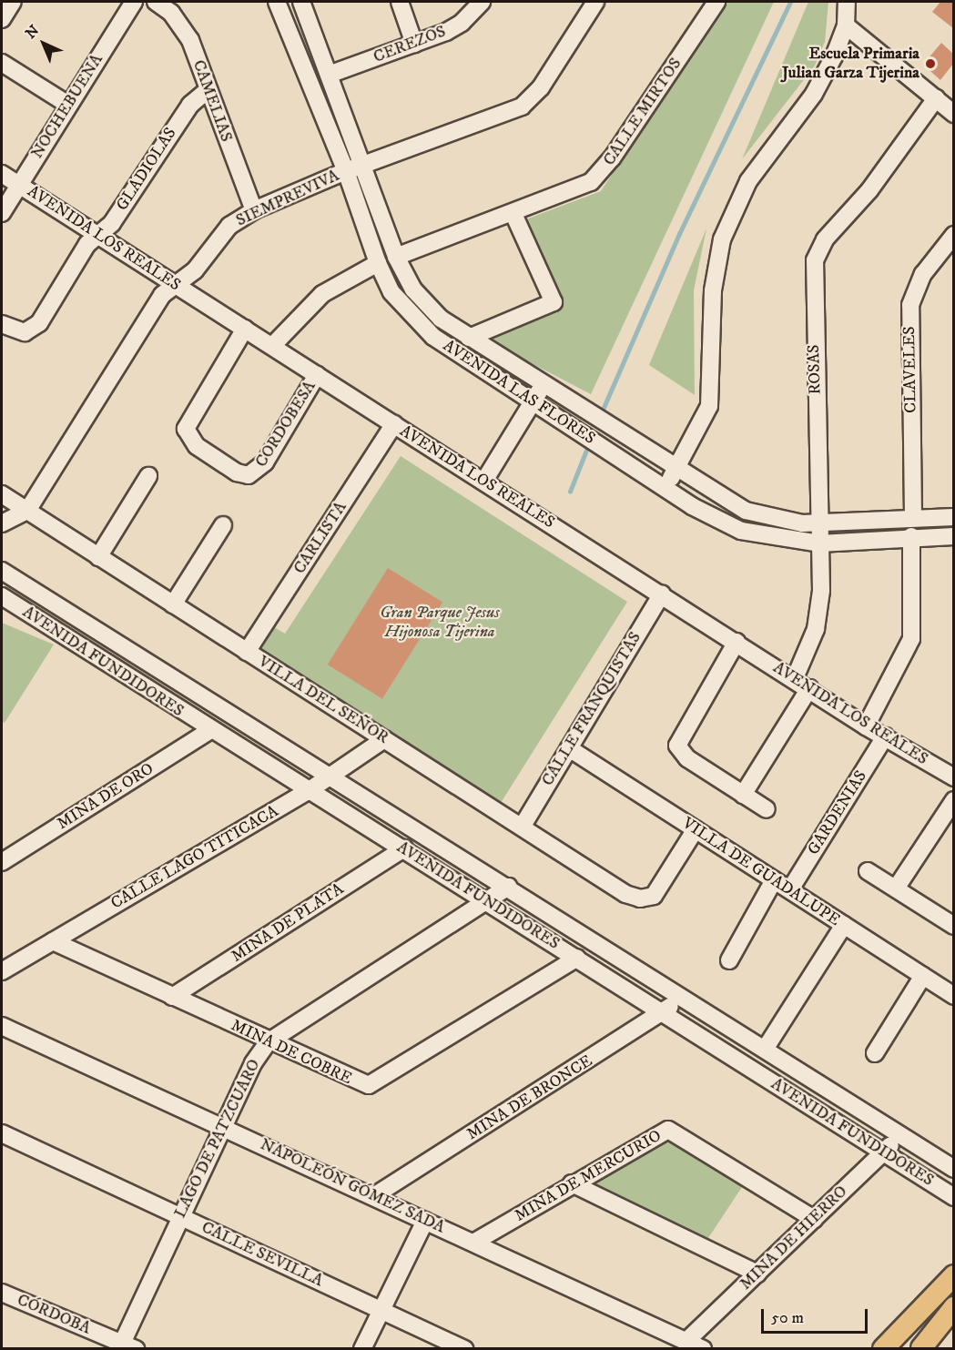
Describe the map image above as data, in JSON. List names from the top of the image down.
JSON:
{
  "streets": {
    "street": [
      "CEREZOS",
      "CAMELIAS",
      "NOCHEBUENA",
      "CALLE MIRTOS",
      "GLADIOLAS",
      "SIEMPREVIVA",
      "AVENIDA LOS REALES",
      "ROSAS",
      "CLAVELES",
      "AVENIDA LAS FLORES",
      "CORDOBESA",
      "CARLISTA",
      "AVENIDA FUNDIDORES",
      "VILLA DEL SEÑOR",
      "CALLE FRANQUISTAS",
      "MINA DE ORO",
      "GARDENIAS",
      "CALLE LAGO TITICACA",
      "VILLA DE GUADALUPE",
      "MINA DE PLATA",
      "MINA DE COBRE",
      "MINA DE BRONCE",
      "LAGO DE PATZCUARO",
      "MINA DE MERCURIO",
      "NAPOLEÓN GÓMEZ SADA",
      "MINA DE HIERRO",
      "CALLE SEVILLA",
      "CÓRDOBA"
    ]
  },
  "crossings": [
    ["CEREZOS", "AVENIDA LAS FLORES"],
    ["CAMELIAS", "GLADIOLAS"],
    ["CAMELIAS", "SIEMPREVIVA"],
    ["NOCHEBUENA", "AVENIDA LOS REALES"],
    ["CALLE MIRTOS", "AVENIDA LAS FLORES"],
    ["GLADIOLAS", "AVENIDA LOS REALES"],
    ["SIEMPREVIVA", "AVENIDA LOS REALES"],
    ["SIEMPREVIVA", "AVENIDA LAS FLORES"],
    ["SIEMPREVIVA", "VILLA DEL SEÑOR"],
    ["AVENIDA LOS REALES", "ROSAS"],
    ["AVENIDA LOS REALES", "CORDOBESA"],
    ["AVENIDA LOS REALES", "CARLISTA"],
    ["AVENIDA LOS REALES", "CALLE FRANQUISTAS"],
    ["AVENIDA LOS REALES", "GARDENIAS"],
    ["ROSAS", "AVENIDA LAS FLORES"],
    ["CLAVELES", "AVENIDA LAS FLORES"],
    ["CARLISTA", "VILLA DEL SEÑOR"],
    ["AVENIDA FUNDIDORES", "MINA DE ORO"],
    ["AVENIDA FUNDIDORES", "CALLE LAGO TITICACA"],
    ["AVENIDA FUNDIDORES", "MINA DE PLATA"],
    ["AVENIDA FUNDIDORES", "MINA DE COBRE"],
    ["AVENIDA FUNDIDORES", "MINA DE BRONCE"],
    ["AVENIDA FUNDIDORES", "LAGO DE PATZCUARO"],
    ["AVENIDA FUNDIDORES", "MINA DE HIERRO"],
    ["VILLA DEL SEÑOR", "CALLE FRANQUISTAS"],
    ["VILLA DEL SEÑOR", "CALLE LAGO TITICACA"],
    ["VILLA DEL SEÑOR", "VILLA DE GUADALUPE"],
    ["CALLE FRANQUISTAS", "VILLA DE GUADALUPE"],
    ["GARDENIAS", "VILLA DE GUADALUPE"],
    ["CALLE LAGO TITICACA", "MINA DE COBRE"],
    ["MINA DE PLATA", "MINA DE COBRE"],
    ["MINA DE COBRE", "LAGO DE PATZCUARO"],
    ["MINA DE BRONCE", "NAPOLEÓN GÓMEZ SADA"],
    ["LAGO DE PATZCUARO", "NAPOLEÓN GÓMEZ SADA"],
    ["LAGO DE PATZCUARO", "CALLE SEVILLA"],
    ["LAGO DE PATZCUARO", "CÓRDOBA"],
    ["MINA DE MERCURIO", "NAPOLEÓN GÓMEZ SADA"],
    ["MINA DE MERCURIO", "MINA DE HIERRO"],
    ["NAPOLEÓN GÓMEZ SADA", "MINA DE HIERRO"]
  ],
  "parks": ["Gran Parque Jesus Hijonosa Tijerina"],
  "places": ["Escuela Primaria Julian Garza Tijerina"],
  "scale_bar": "50 m",
  "north": "top left"
}
